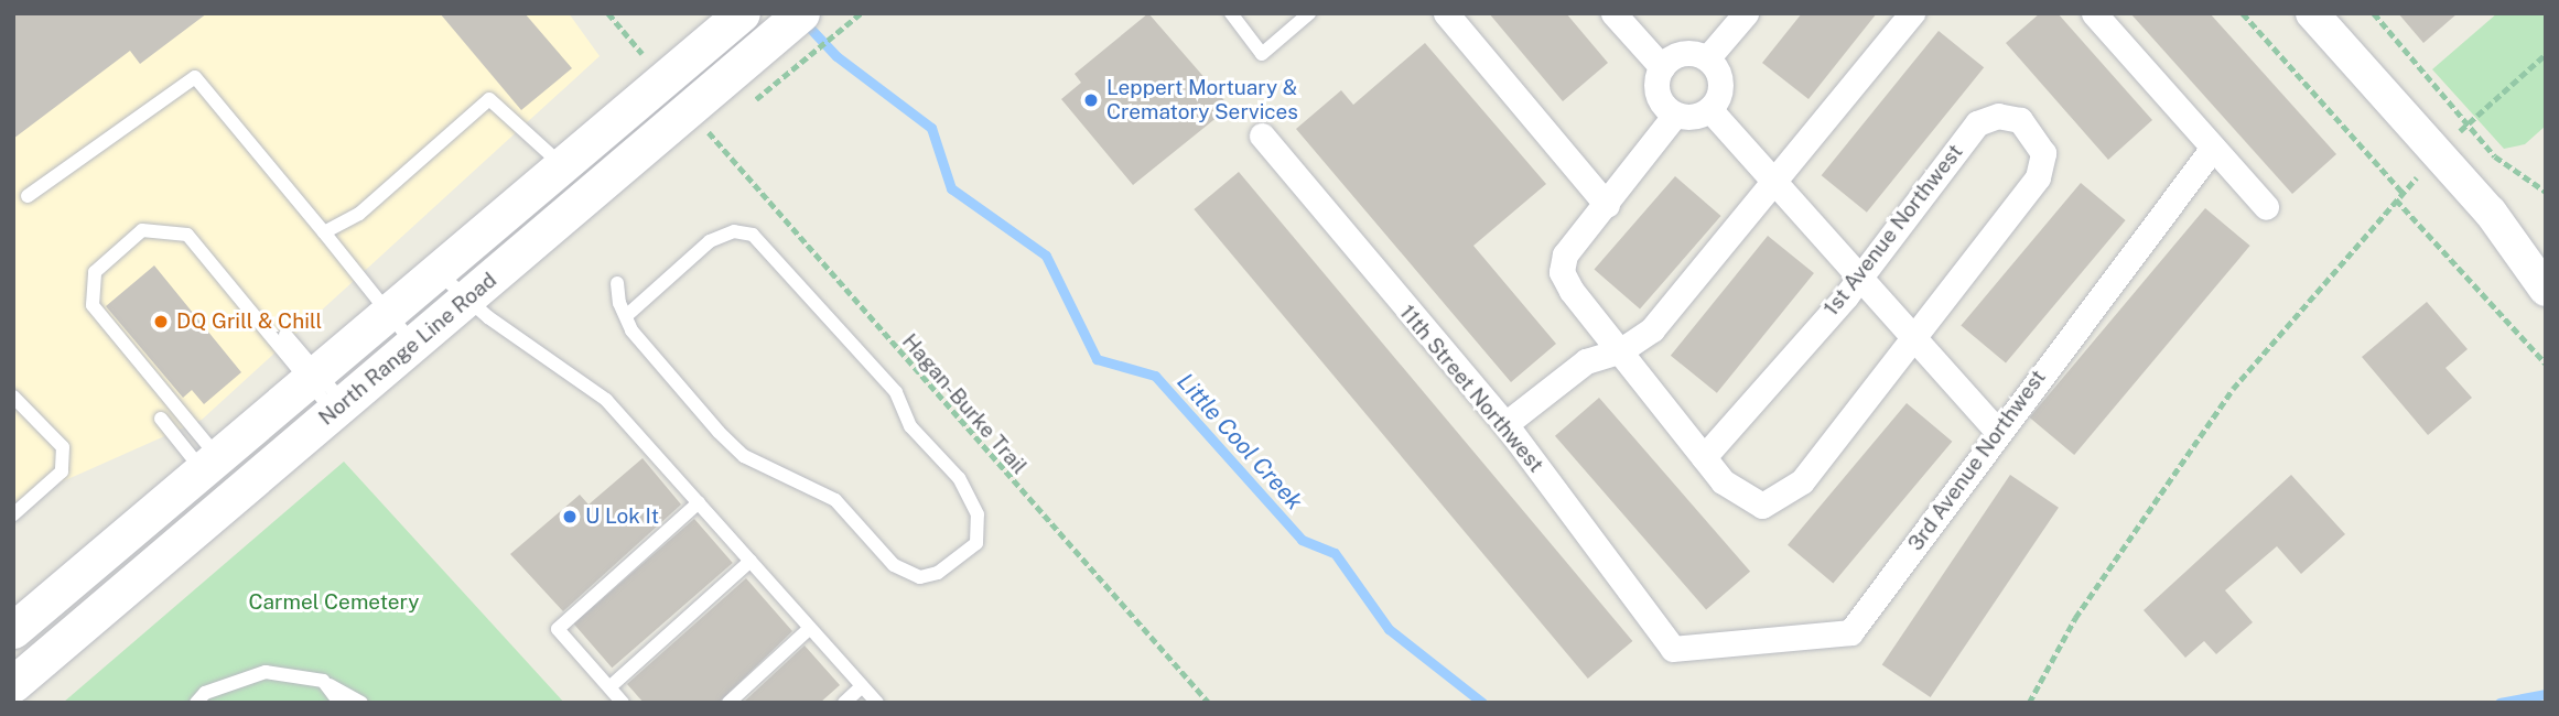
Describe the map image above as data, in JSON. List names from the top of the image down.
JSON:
{
  "streets": {
    "main road": ["North Range Line Road"],
    "street": ["1st Avenue Northwest", "11th Street Northwest", "3rd Avenue Northwest"],
    "path": ["Hagan-Burke Trail"]
  },
  "crossings": [
    ["11th Street Northwest", "3rd Avenue Northwest"]
  ],
  "water": ["Little Cool Creek"],
  "parks": ["Carmel Cemetery"],
  "places": ["Leppert Mortuary & Crematory Services", "DQ Grill & Chill", "U Lok It"]
}
